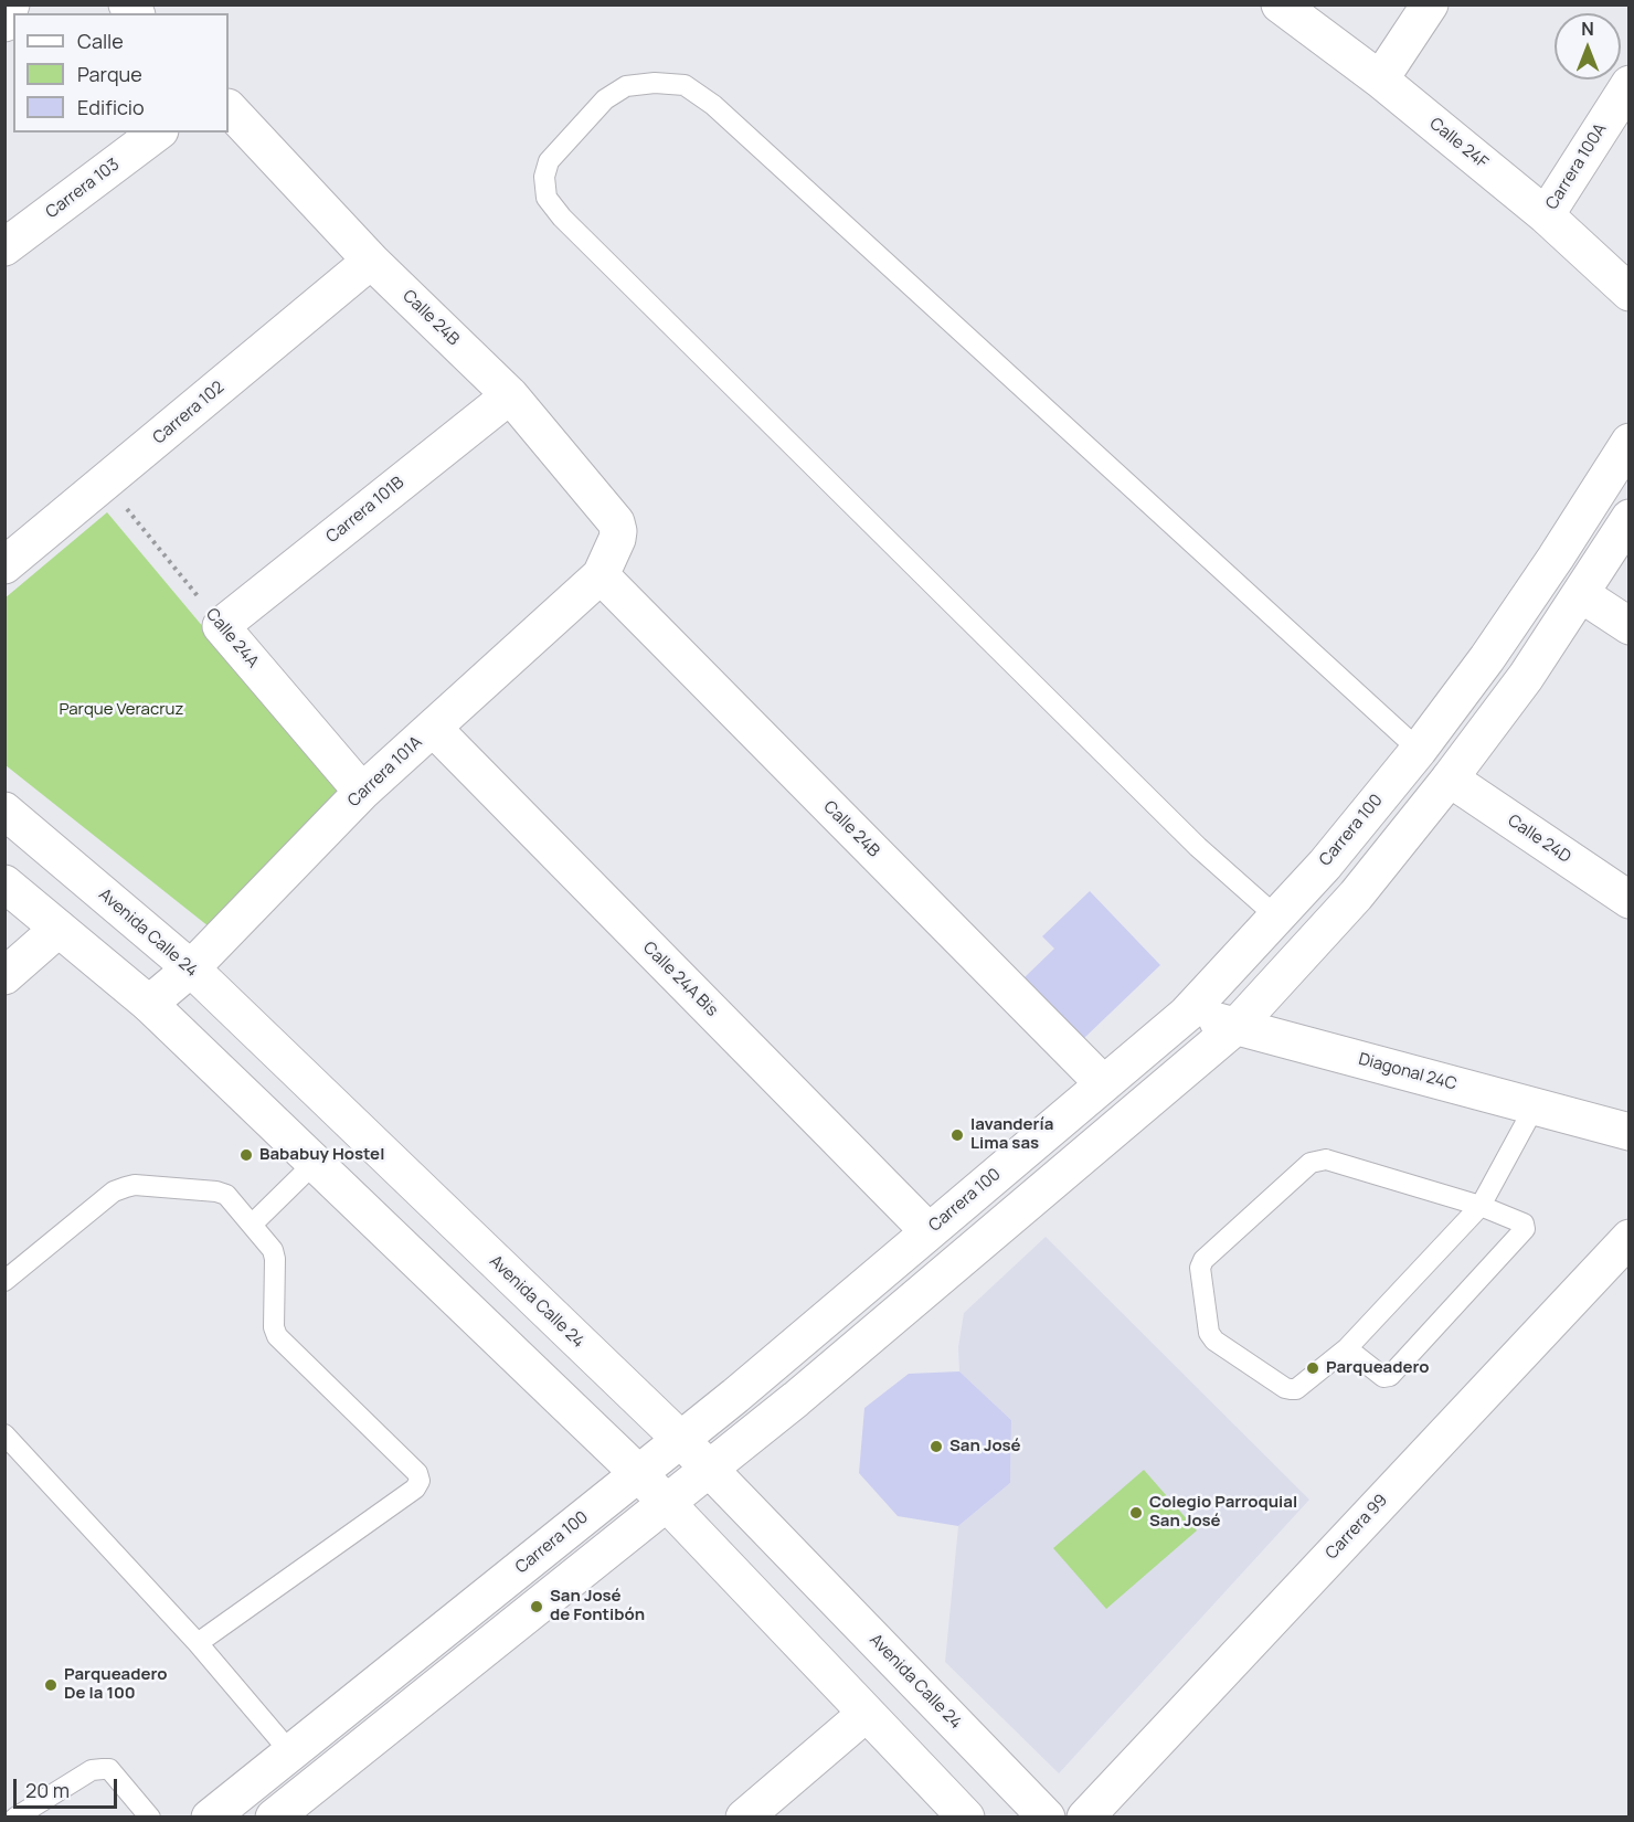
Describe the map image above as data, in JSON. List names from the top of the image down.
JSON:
{
  "streets": {
    "main road": [
      "Calle 24F",
      "Carrera 100A",
      "Carrera 103",
      "Calle 24B",
      "Carrera 102",
      "Carrera 101B",
      "Calle 24A",
      "Carrera 101A",
      "Carrera 100",
      "Calle 24D",
      "Avenida Calle 24",
      "Calle 24A Bis",
      "Diagonal 24C",
      "Carrera 99"
    ]
  },
  "crossings": [
    ["Calle 24F", "Carrera 100A"],
    ["Calle 24B", "Carrera 102"],
    ["Calle 24B", "Carrera 101B"],
    ["Calle 24B", "Carrera 101A"],
    ["Calle 24B", "Carrera 100"],
    ["Carrera 102", "Calle 24A"],
    ["Carrera 101B", "Calle 24A"],
    ["Calle 24A", "Carrera 101A"],
    ["Carrera 101A", "Avenida Calle 24"],
    ["Carrera 101A", "Calle 24A Bis"],
    ["Carrera 100", "Avenida Calle 24"],
    ["Carrera 100", "Calle 24A Bis"],
    ["Carrera 100", "Diagonal 24C"]
  ],
  "parks": ["Parque Veracruz"],
  "places": [
    "lavandería Lima sas",
    "Bababuy Hostel",
    "Parqueadero",
    "San José",
    "Colegio Parroquial San José",
    "San José de Fontibón",
    "Parqueadero De la 100"
  ],
  "legend": ["Calle", "Parque", "Edificio"],
  "scale_bar": "20 m",
  "north": "top"
}
